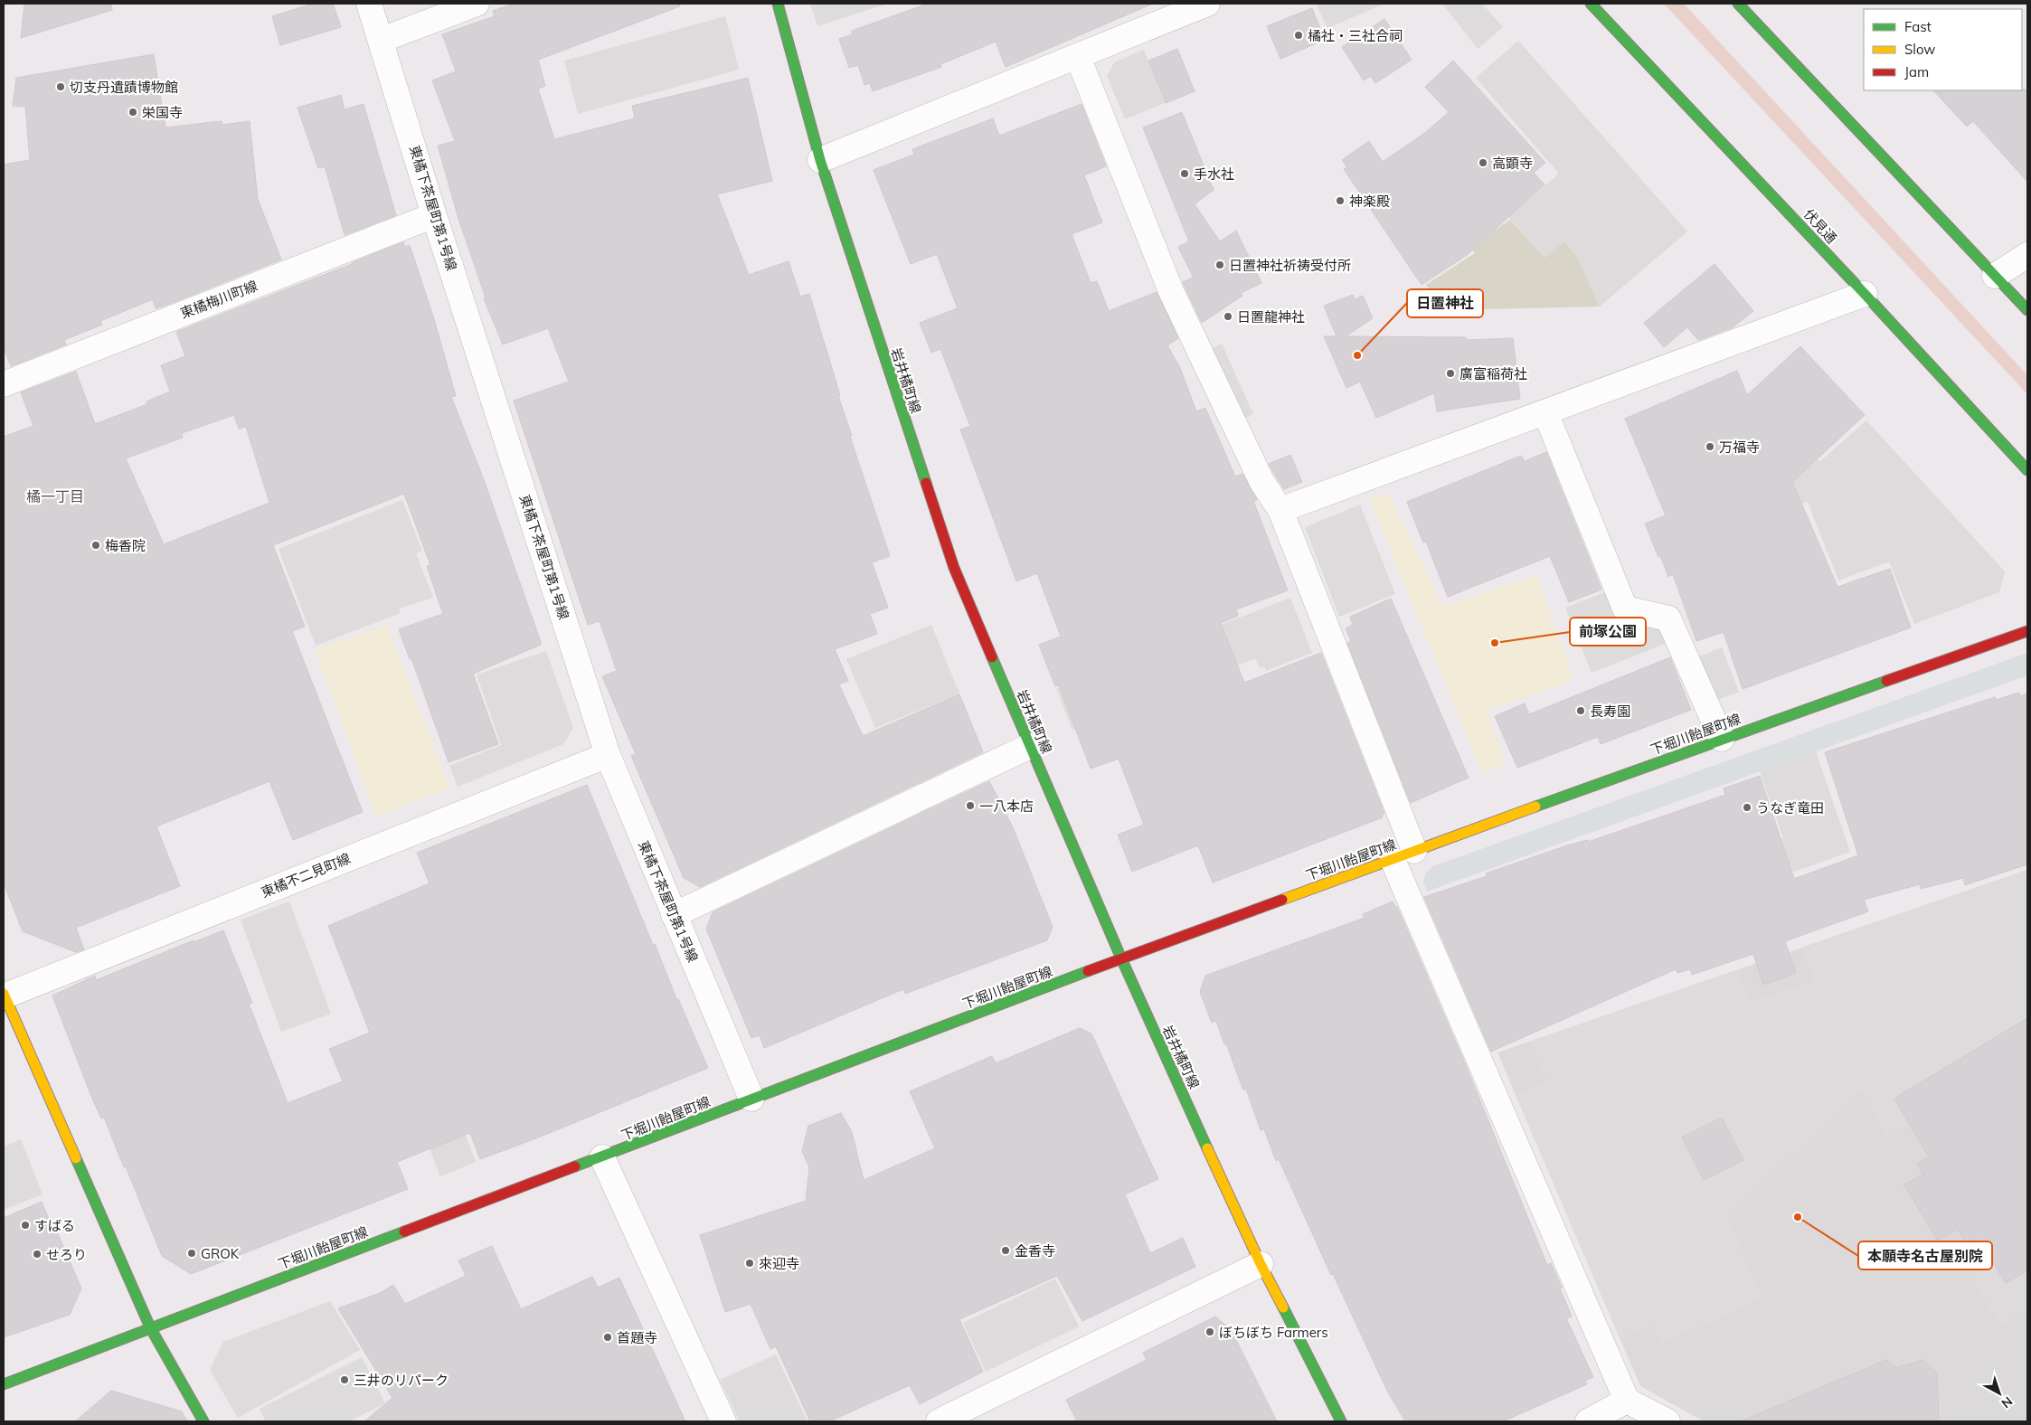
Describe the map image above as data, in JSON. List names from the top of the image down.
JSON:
{
  "streets": {
    "main road": ["伏見通", "岩井橘町線", "下堀川飴屋町線"],
    "street": ["東橘下茶屋町第1号線", "東橘梅川町線", "東橘不二見町線"]
  },
  "crossings": [
    ["東橘下茶屋町第1号線", "東橘梅川町線"],
    ["東橘下茶屋町第1号線", "下堀川飴屋町線"],
    ["東橘下茶屋町第1号線", "東橘不二見町線"],
    ["岩井橘町線", "下堀川飴屋町線"]
  ],
  "districts": ["橘一丁目"],
  "places": [
    "橘社・三社合祠",
    "切支丹遺蹟博物館",
    "栄国寺",
    "高顕寺",
    "手水社",
    "神楽殿",
    "日置神社祈祷受付所",
    "日置龍神社",
    "日置神社",
    "廣富稲荷社",
    "万福寺",
    "梅香院",
    "前塚公園",
    "長寿園",
    "一八本店",
    "うなぎ竜田",
    "本願寺名古屋別院",
    "すばる",
    "金香寺",
    "GROK",
    "せろり",
    "來迎寺",
    "ぼちぼち Farmers",
    "首題寺",
    "三井のリパーク"
  ],
  "legend": ["Fast", "Slow", "Jam"],
  "north": "bottom right"
}
